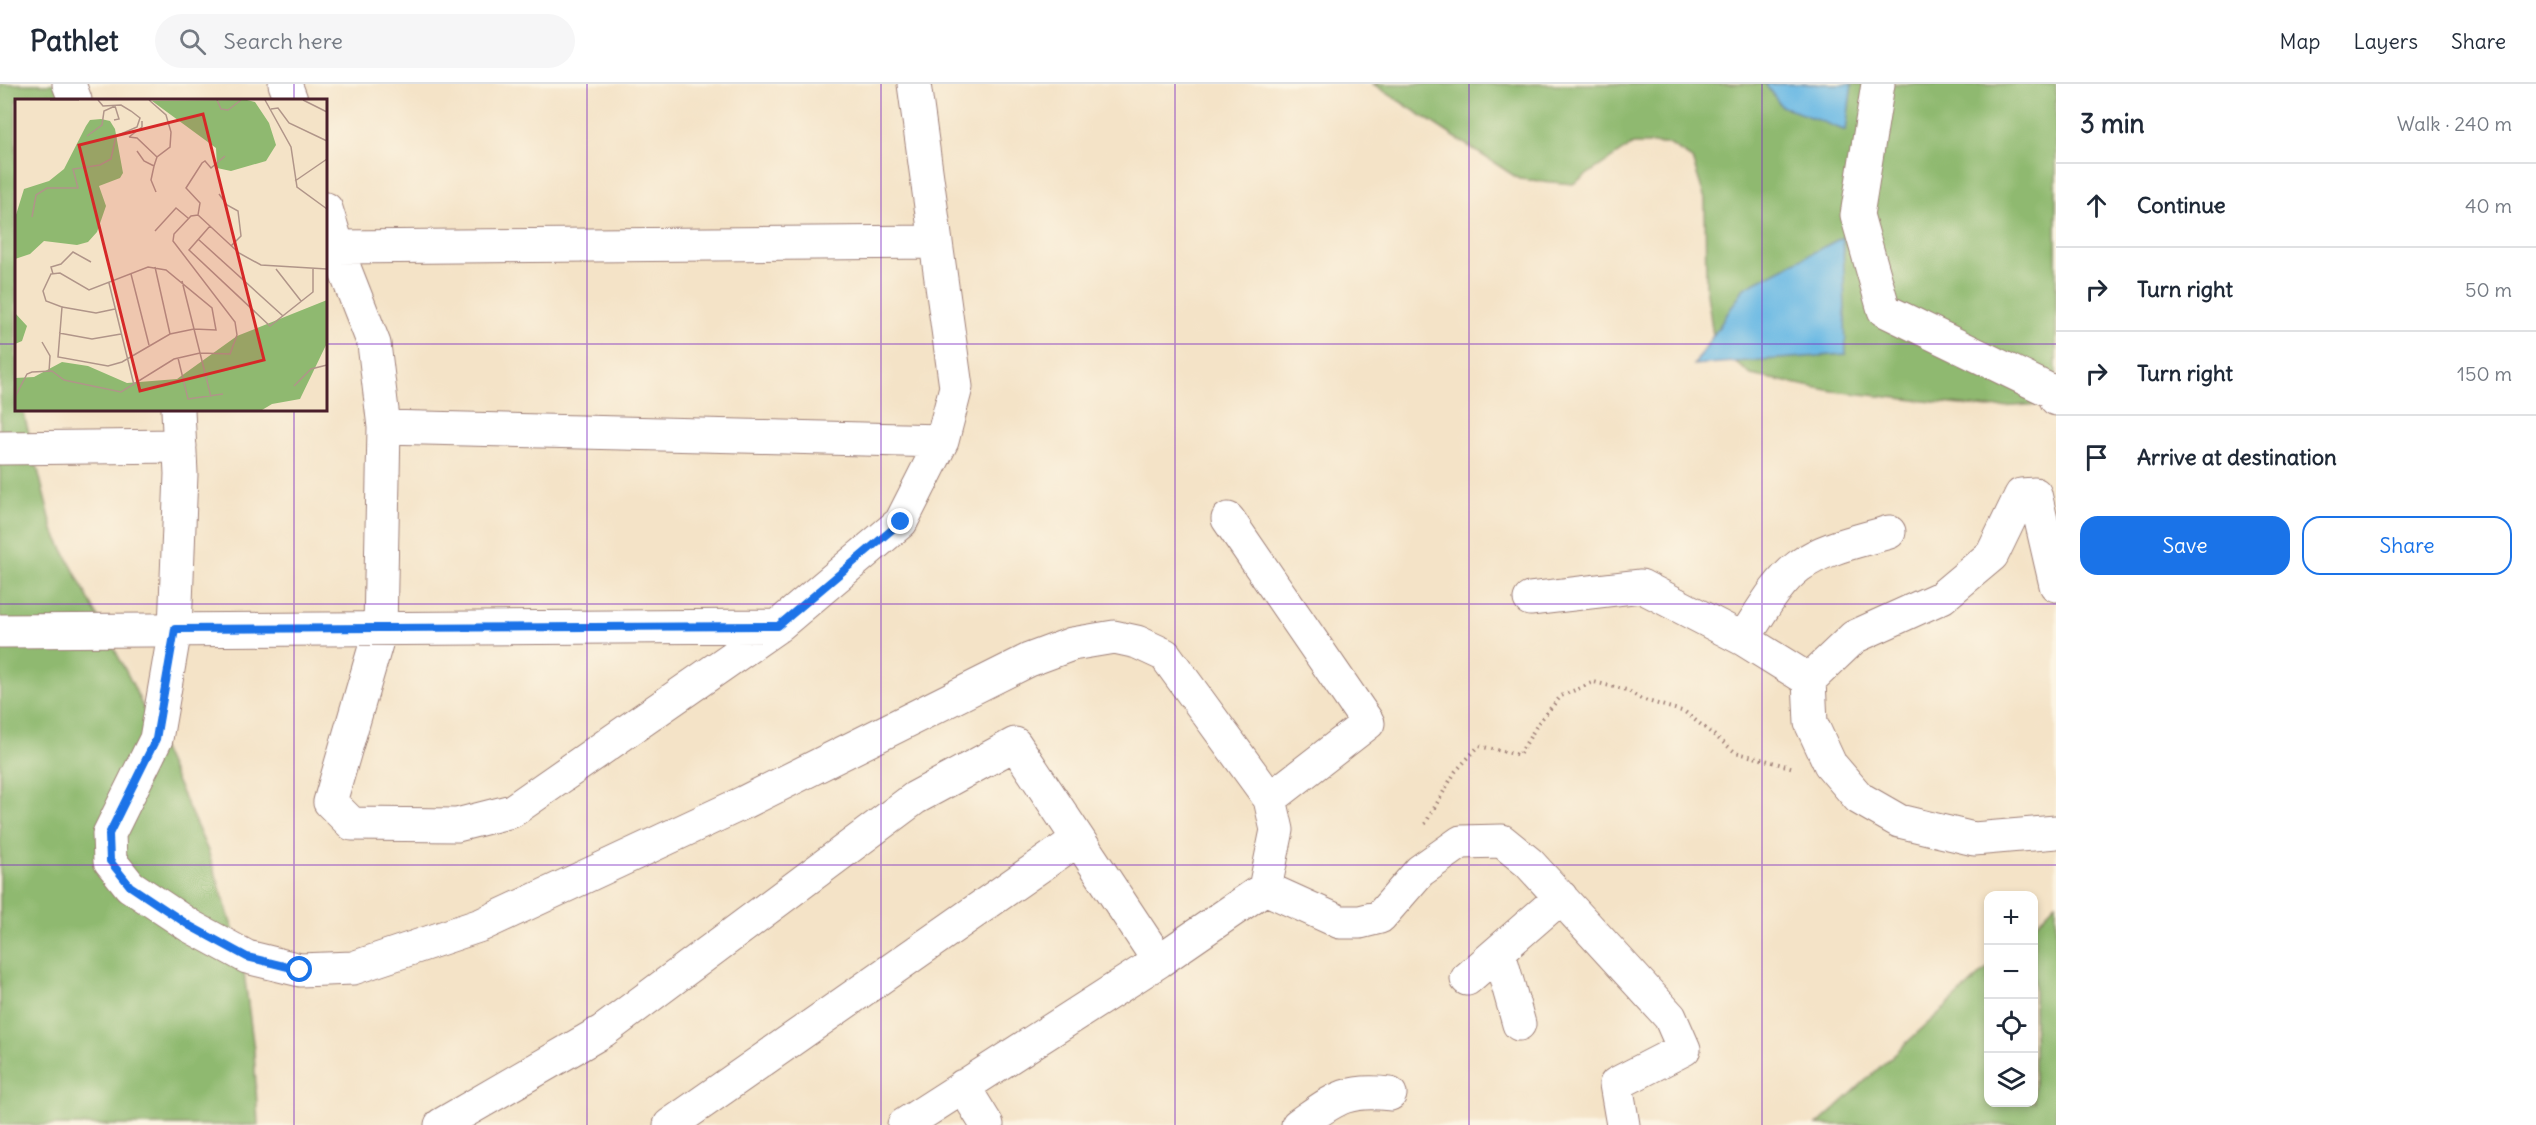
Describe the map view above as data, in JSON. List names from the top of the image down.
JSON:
{
  "page": {
    "header": "Pathlet",
    "search": "Search here",
    "nav": ["Map", "Layers", "Share"],
    "heading": ["3 min", "Walk · 240 m"],
    "list": [
      ["Continue", "40 m"],
      ["Turn right", "50 m"],
      ["Turn right", "150 m"],
      "Arrive at destination"
    ],
    "buttons": ["Save", "Share"],
    "map_buttons": ["+", "−"]
  }
}
